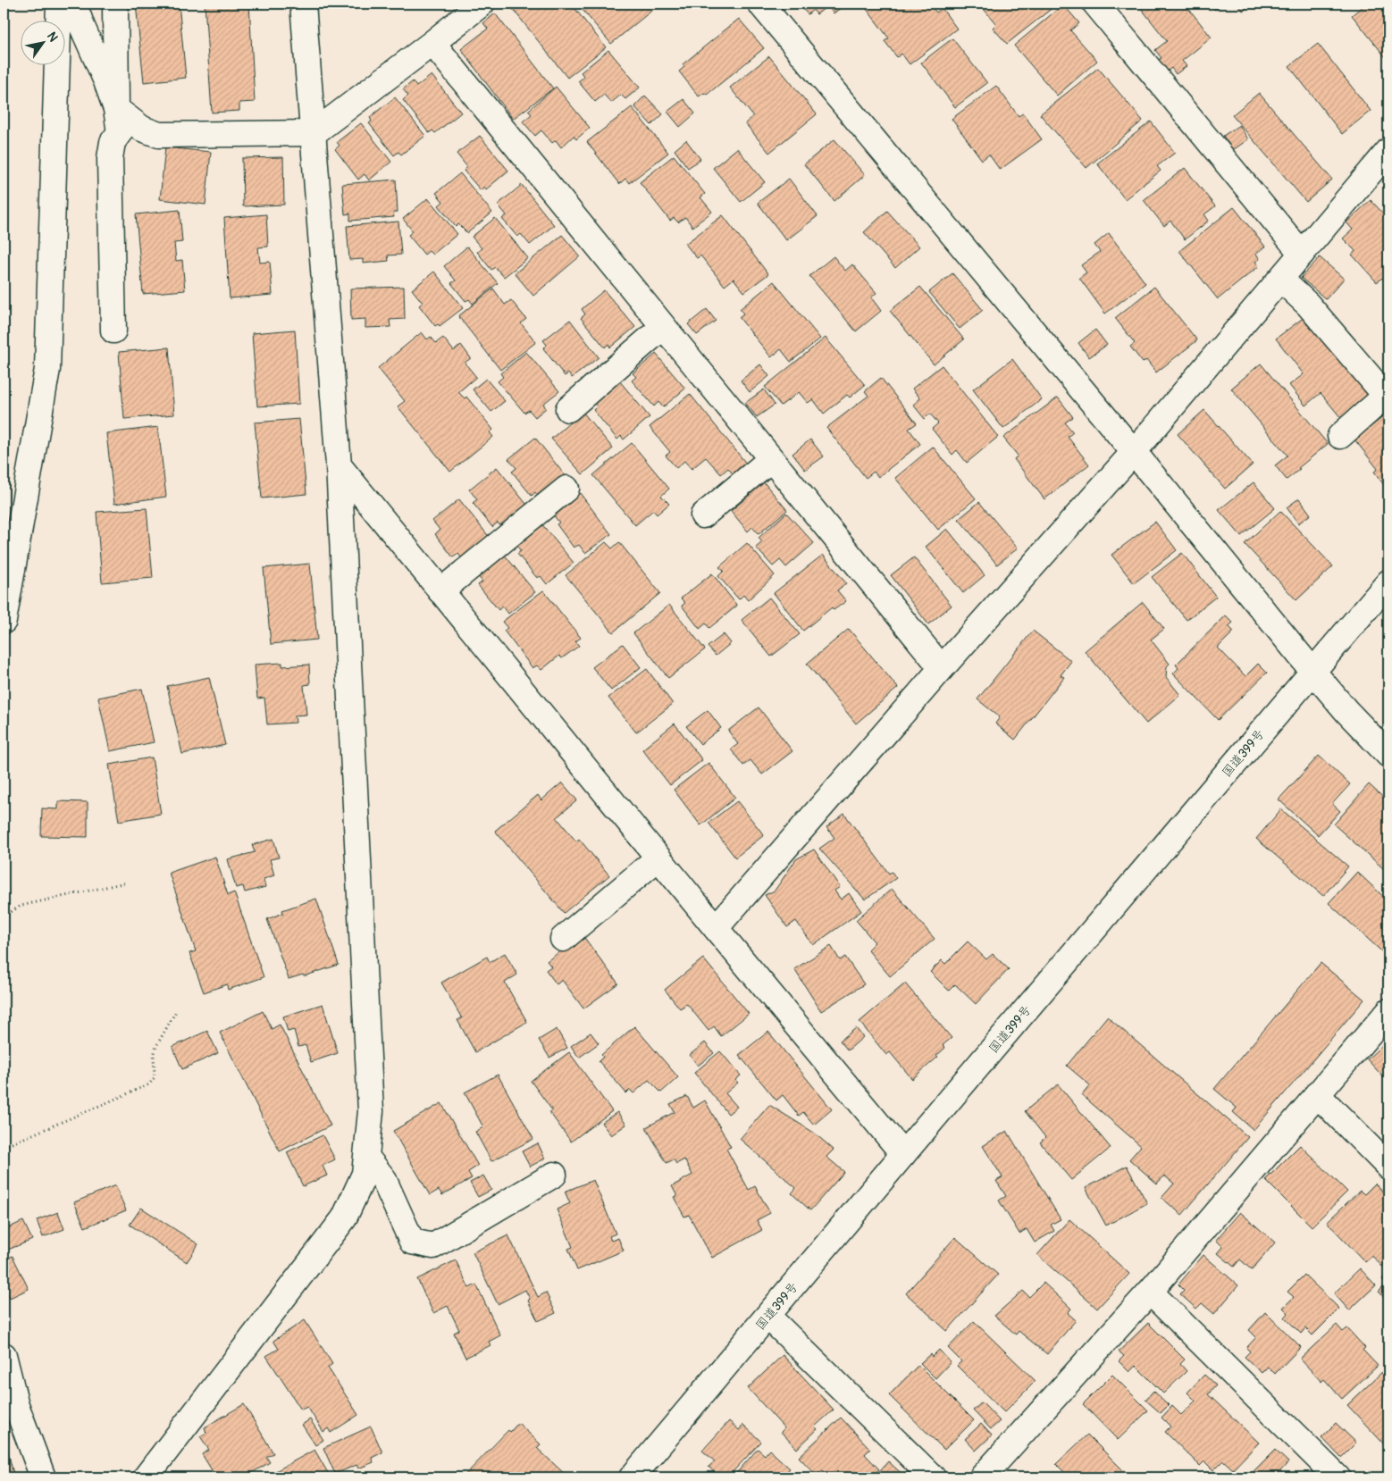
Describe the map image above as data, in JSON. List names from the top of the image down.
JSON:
{
  "streets": {
    "main road": ["国道399号"]
  },
  "north": "top right"
}
